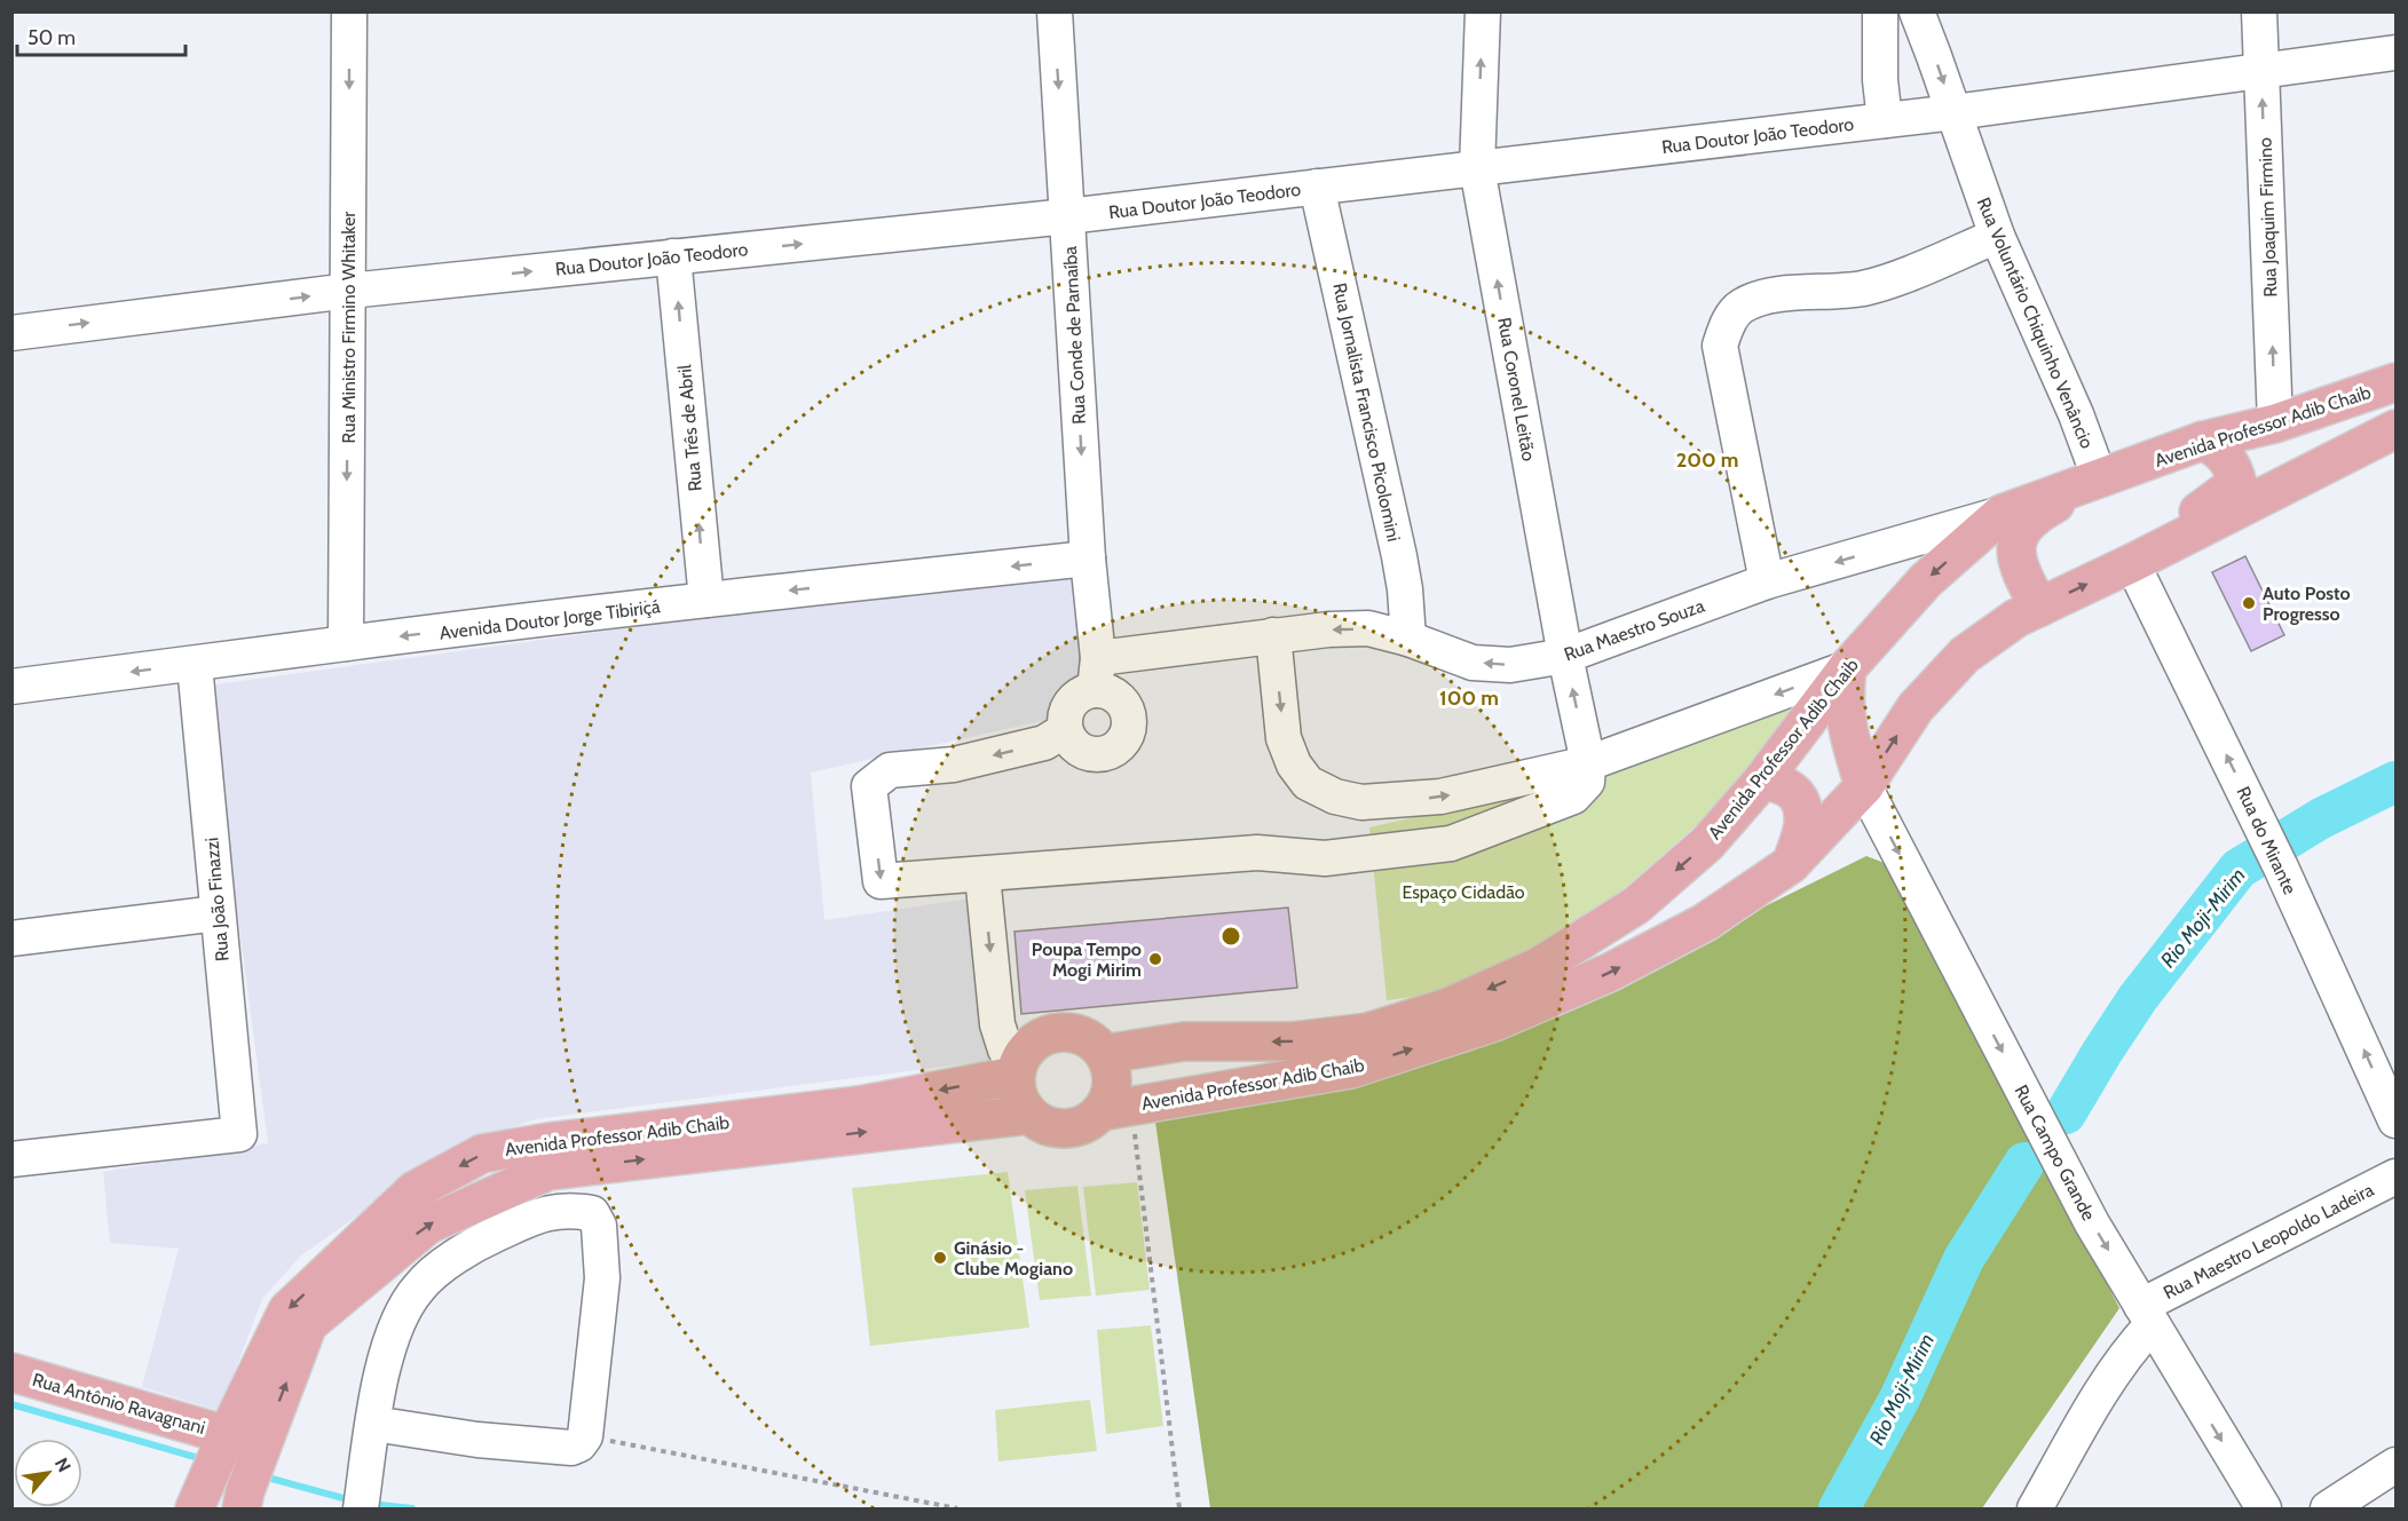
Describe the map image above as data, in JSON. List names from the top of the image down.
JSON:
{
  "streets": {
    "main road": ["Avenida Professor Adib Chaib", "Rua Antônio Ravagnani"],
    "street": [
      "Rua Doutor João Teodoro",
      "Rua Joaquim Firmino",
      "Rua Voluntário Chiquinho Venâncio",
      "Rua Ministro Firmino Whitaker",
      "Rua Conde de Parnaíba",
      "Rua Coronel Leitão",
      "Rua Jornalista Francisco Picolomini",
      "Rua Três de Abril",
      "Avenida Doutor Jorge Tibiriçá",
      "Rua Maestro Souza",
      "Rua do Mirante",
      "Rua João Finazzi",
      "Rua Campo Grande",
      "Rua Maestro Leopoldo Ladeira"
    ]
  },
  "crossings": [
    ["Rua Doutor João Teodoro", "Rua Joaquim Firmino"],
    ["Rua Doutor João Teodoro", "Rua Voluntário Chiquinho Venâncio"],
    ["Rua Doutor João Teodoro", "Rua Ministro Firmino Whitaker"],
    ["Rua Doutor João Teodoro", "Rua Conde de Parnaíba"],
    ["Rua Doutor João Teodoro", "Rua Coronel Leitão"],
    ["Rua Doutor João Teodoro", "Rua Jornalista Francisco Picolomini"],
    ["Rua Doutor João Teodoro", "Rua Três de Abril"],
    ["Rua Joaquim Firmino", "Avenida Professor Adib Chaib"],
    ["Rua Voluntário Chiquinho Venâncio", "Avenida Professor Adib Chaib"],
    ["Rua Ministro Firmino Whitaker", "Avenida Doutor Jorge Tibiriçá"],
    ["Rua Conde de Parnaíba", "Avenida Doutor Jorge Tibiriçá"],
    ["Rua Conde de Parnaíba", "Rua Maestro Souza"],
    ["Rua Coronel Leitão", "Rua Maestro Souza"],
    ["Rua Jornalista Francisco Picolomini", "Rua Maestro Souza"],
    ["Avenida Professor Adib Chaib", "Rua Maestro Souza"],
    ["Avenida Professor Adib Chaib", "Rua do Mirante"],
    ["Avenida Professor Adib Chaib", "Rua Campo Grande"],
    ["Avenida Professor Adib Chaib", "Rua Antônio Ravagnani"],
    ["Rua Três de Abril", "Avenida Doutor Jorge Tibiriçá"],
    ["Avenida Doutor Jorge Tibiriçá", "Rua João Finazzi"],
    ["Rua Campo Grande", "Rua Maestro Leopoldo Ladeira"]
  ],
  "one_way": [
    "Rua Doutor João Teodoro",
    "Rua Joaquim Firmino",
    "Rua Ministro Firmino Whitaker",
    "Rua Conde de Parnaíba",
    "Rua Coronel Leitão",
    "Rua Três de Abril",
    "Rua do Mirante",
    "Rua Campo Grande"
  ],
  "water": ["Rio Moji-Mirim"],
  "parks": ["Espaço Cidadão"],
  "places": ["Auto Posto Progresso", "Poupa Tempo Mogi Mirim", "Ginásio - Clube Mogiano"],
  "scale_bar": "50 m",
  "north": "top right",
  "rings": ["200 m", "100 m"]
}
